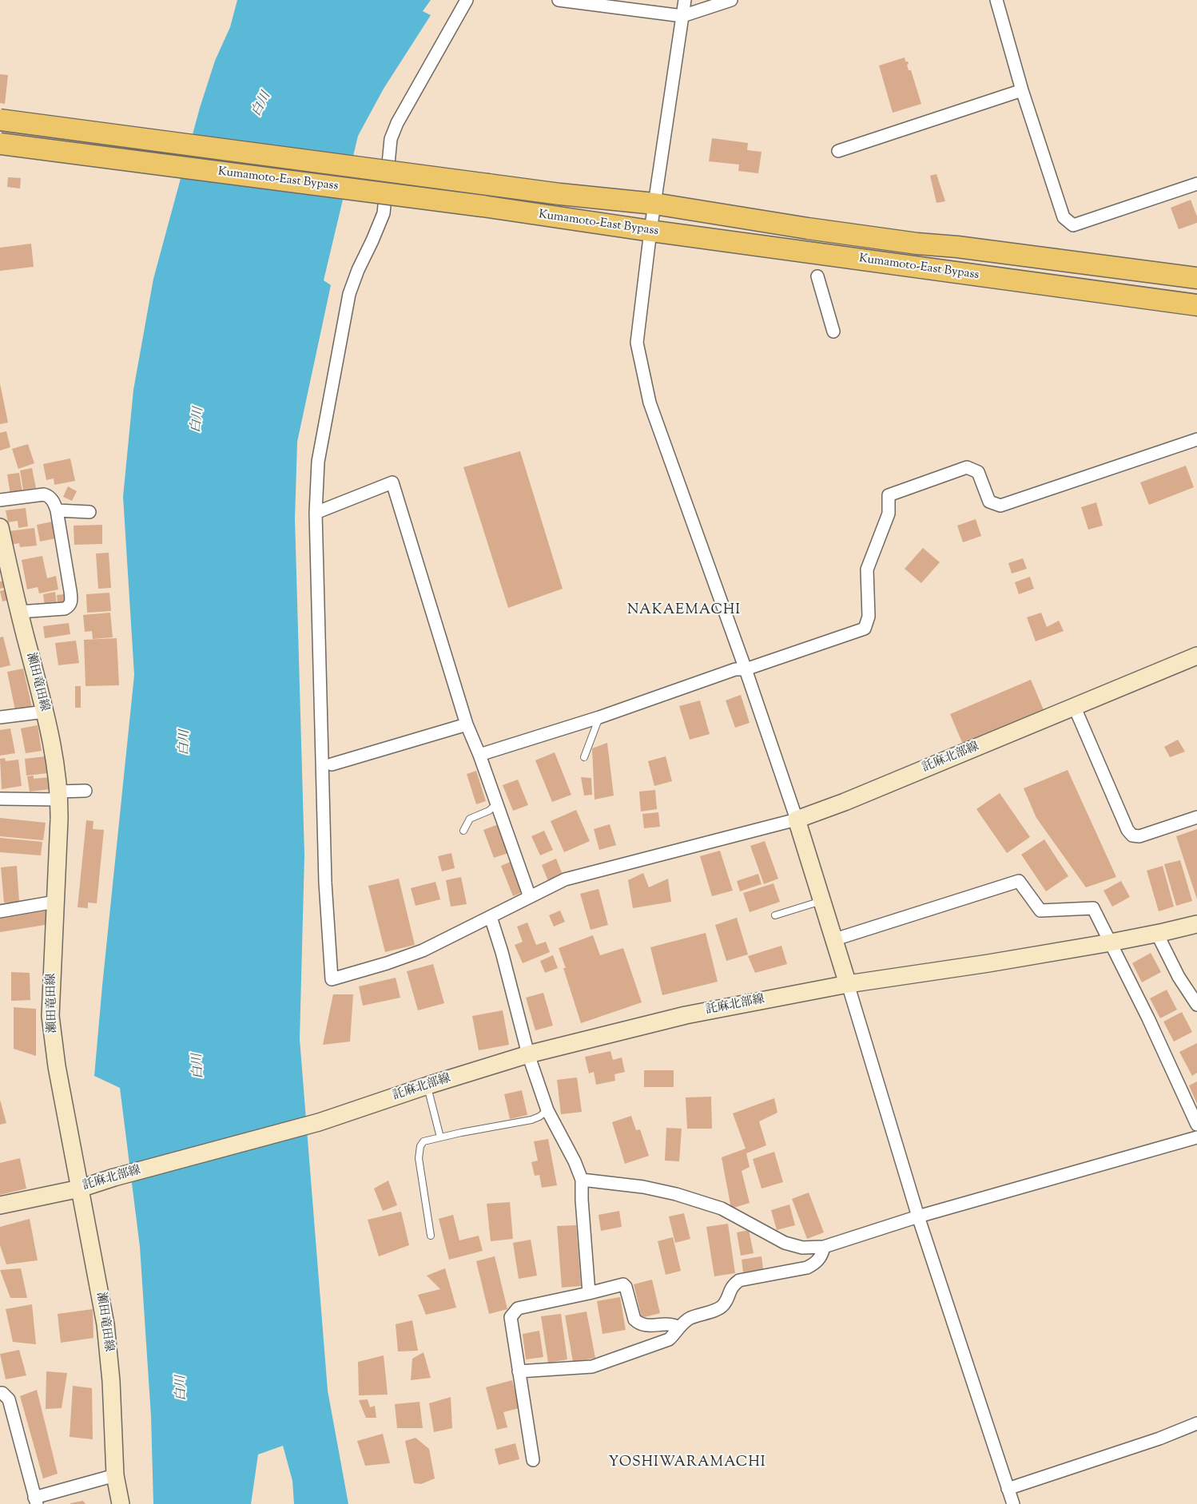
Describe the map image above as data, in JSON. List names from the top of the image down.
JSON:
{
  "streets": {
    "highway": ["Kumamoto-East Bypass"],
    "main road": ["瀬田竜田線", "託麻北部線"]
  },
  "crossings": [
    ["瀬田竜田線", "託麻北部線"]
  ],
  "districts": ["NAKAEMACHI", "YOSHIWARAMACHI"],
  "water": ["白川"]
}
